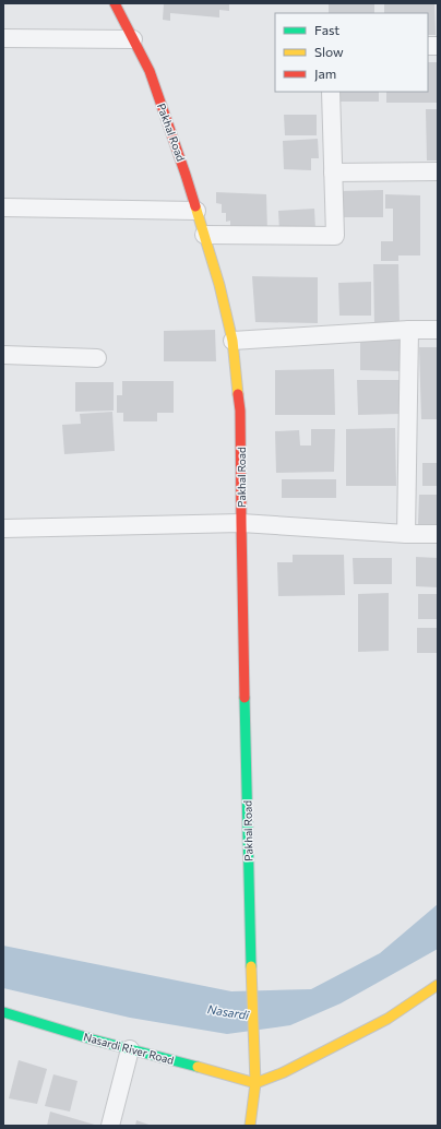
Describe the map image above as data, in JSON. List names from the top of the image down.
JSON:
{
  "streets": {
    "street": ["Pakhal Road", "Nasardi River Road"]
  },
  "crossings": [
    ["Pakhal Road", "Nasardi River Road"]
  ],
  "water": ["Nasardi"],
  "legend": ["Fast", "Slow", "Jam"]
}
